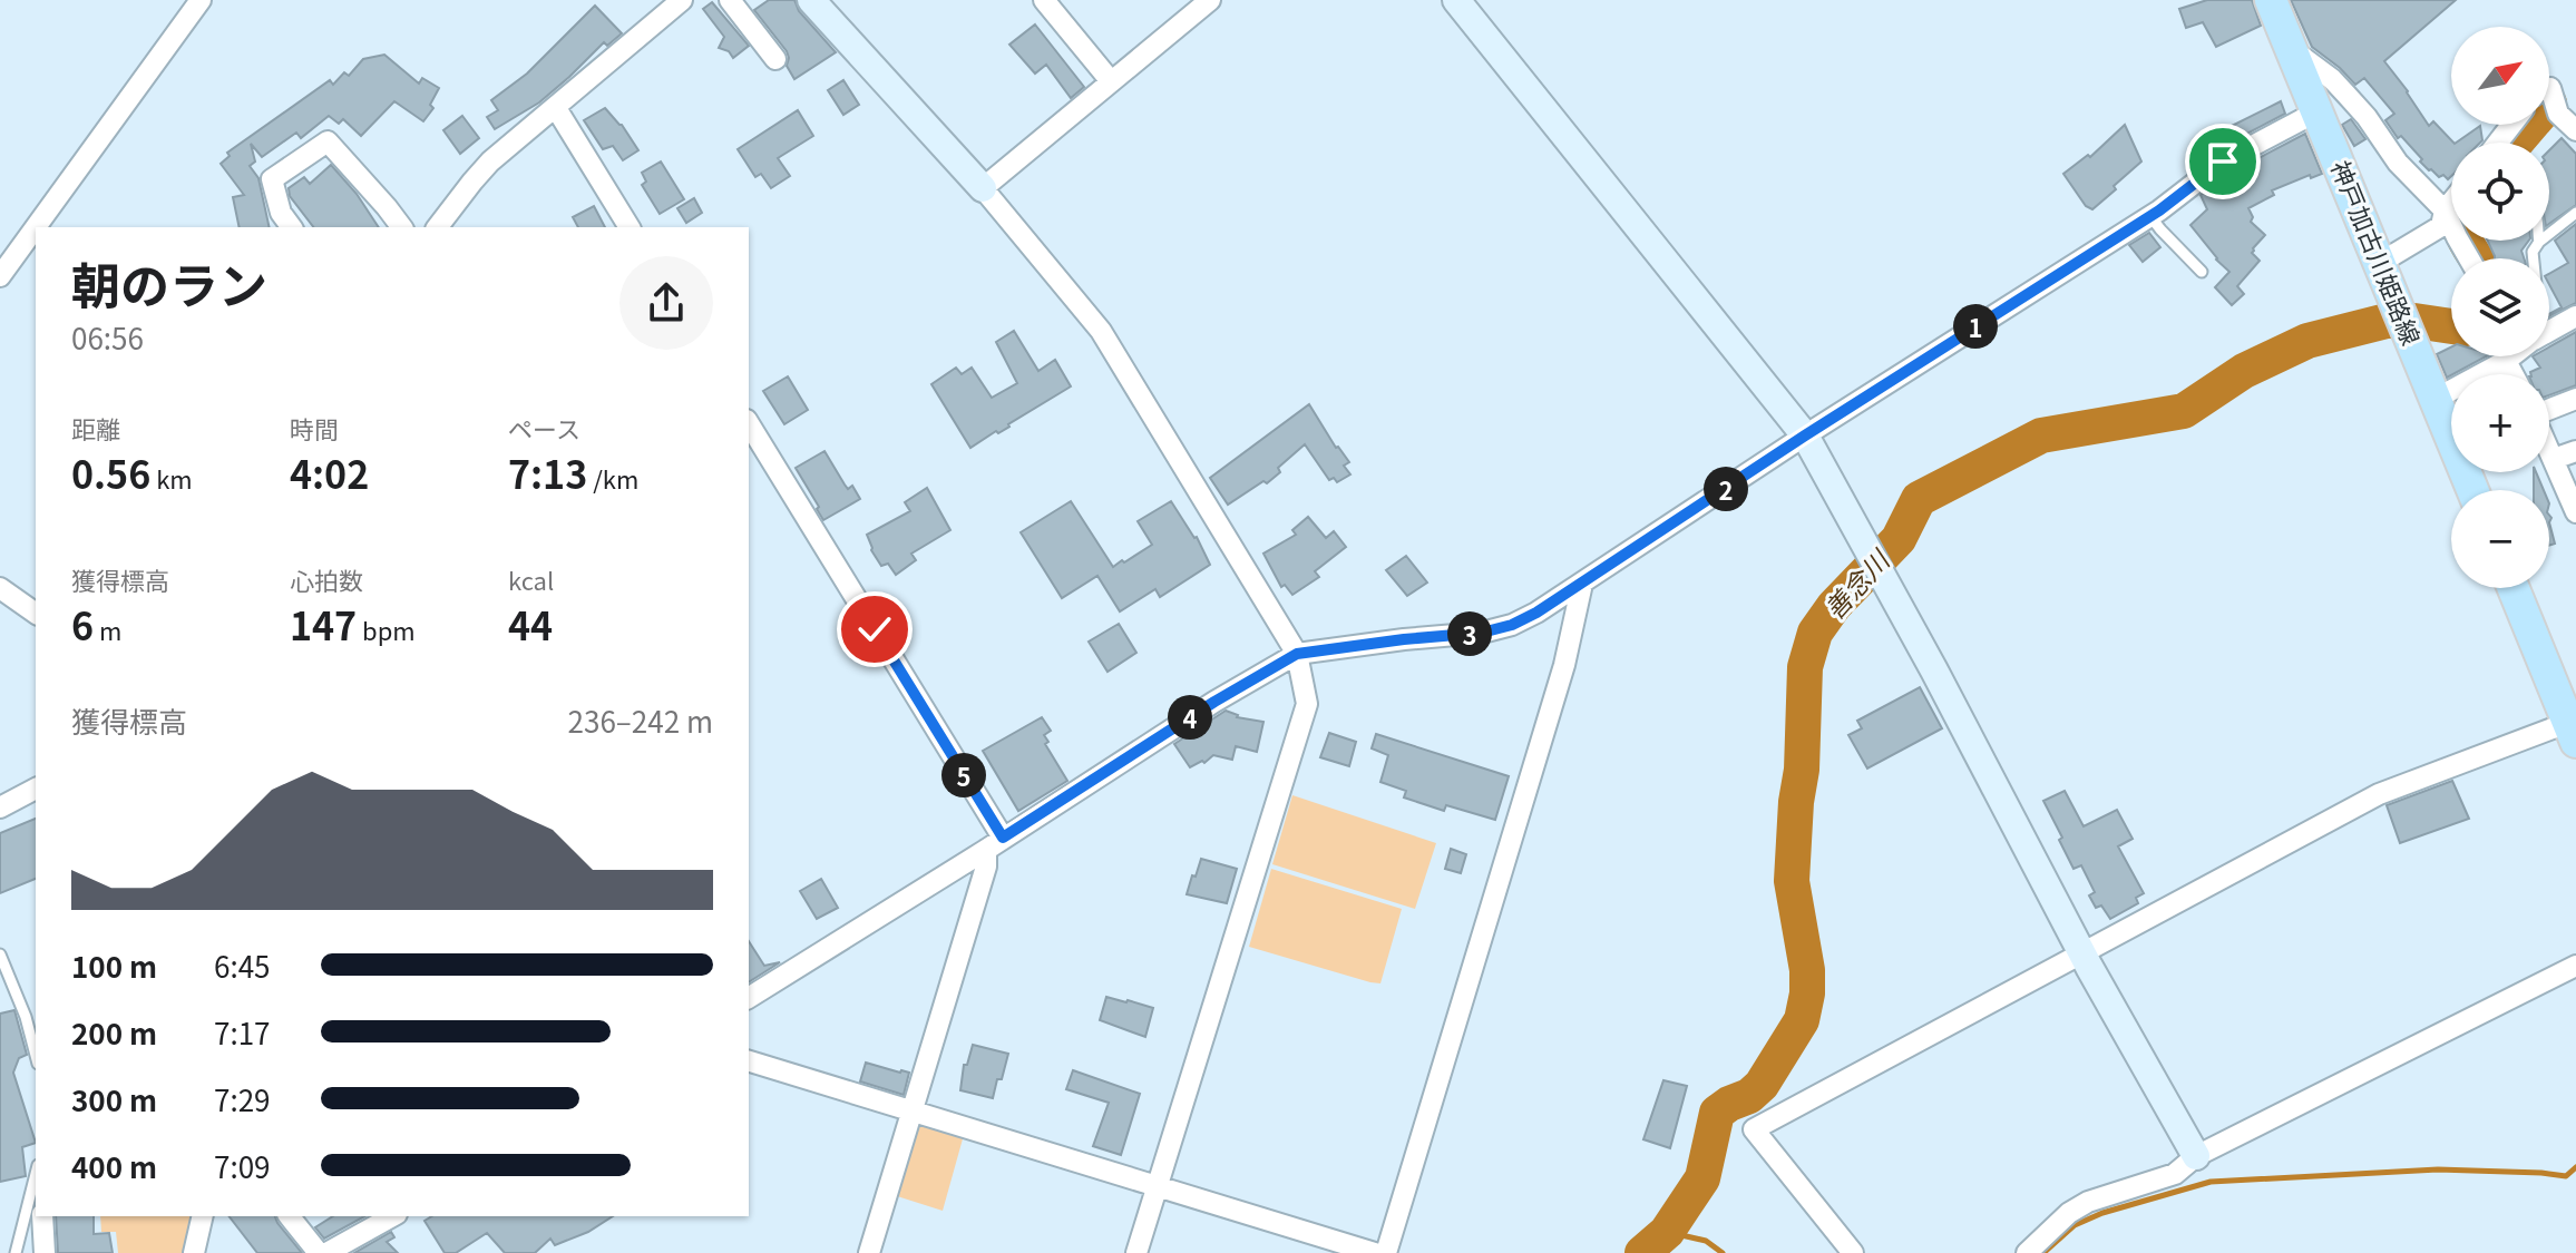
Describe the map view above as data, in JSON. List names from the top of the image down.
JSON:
{
  "streets": {
    "main road": ["神戸加古川姫路線"]
  },
  "water": ["善念川"],
  "north": "top right",
  "page": {
    "map_buttons": ["+", "−"],
    "heading": ["朝のラン", "06:56"],
    "pins": [
      "1",
      "2",
      "3",
      "4",
      "5"
    ],
    "stats": [
      ["距離", "0.56 km"],
      ["時間", "4:02"],
      ["ペース", "7:13 /km"],
      ["獲得標高", "6 m"],
      ["心拍数", "147 bpm"],
      ["kcal", "44"]
    ],
    "chart": ["獲得標高", "236–242 m"],
    "list": [
      {
        "name": "100 m",
        "note": "6:45"
      },
      {
        "name": "200 m",
        "note": "7:17"
      },
      {
        "name": "300 m",
        "note": "7:29"
      },
      {
        "name": "400 m",
        "note": "7:09"
      }
    ]
  }
}
